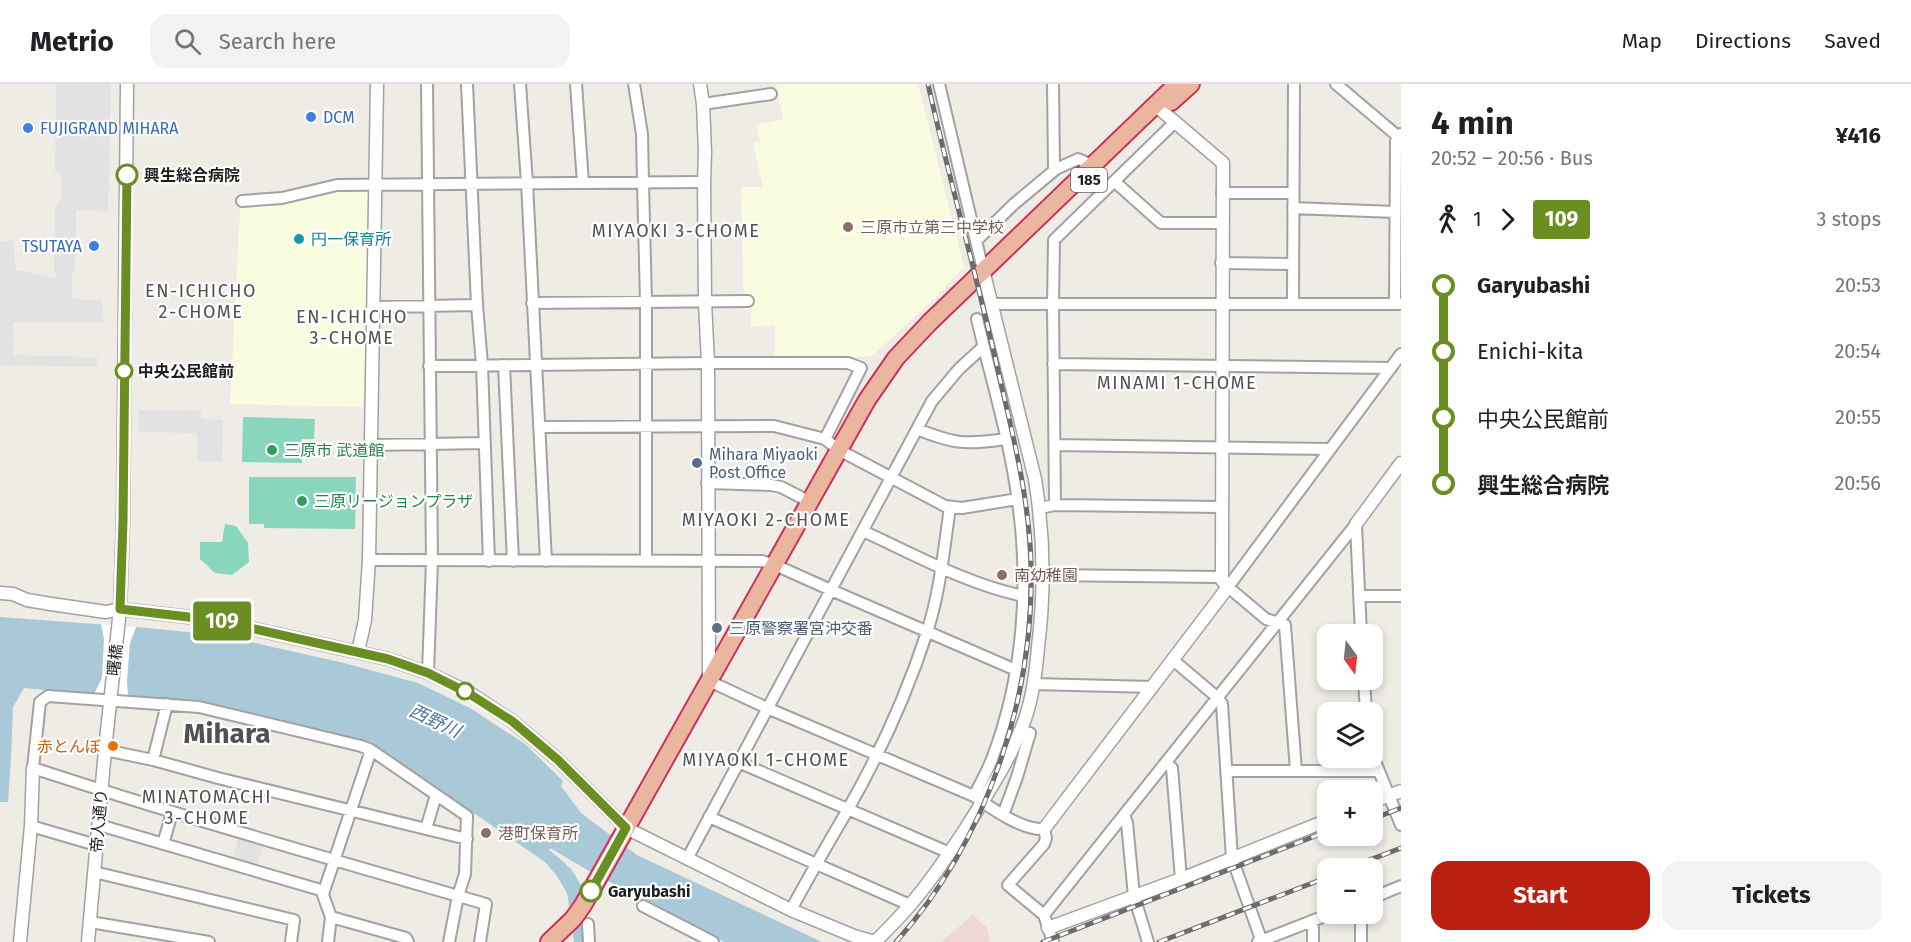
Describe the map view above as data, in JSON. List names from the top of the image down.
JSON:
{
  "streets": {
    "highway": ["185"],
    "street": ["曙橋", "帝人通り"]
  },
  "crossings": [
    ["曙橋", "帝人通り"]
  ],
  "districts": [
    "MIYAOKI 3-CHOME",
    "EN-ICHICHO 2-CHOME",
    "EN-ICHICHO 3-CHOME",
    "MINAMI 1-CHOME",
    "MIYAOKI 2-CHOME",
    "Mihara",
    "MIYAOKI 1-CHOME",
    "MINATOMACHI 3-CHOME"
  ],
  "water": ["西野川"],
  "places": [
    "DCM",
    "FUJIGRAND MIHARA",
    "興生総合病院",
    "三原市立第三中学校",
    "円一保育所",
    "TSUTAYA",
    "中央公民館前",
    "三原市 武道館",
    "Mihara Miyaoki Post Office",
    "三原リージョンプラザ",
    "南幼稚園",
    "三原警察署宮沖交番",
    "赤とんぼ",
    "港町保育所",
    "Garyubashi"
  ],
  "lines": ["bus line 109"],
  "north": "bottom",
  "page": {
    "header": "Metrio",
    "search": "Search here",
    "nav": ["Map", "Directions", "Saved"],
    "on_map": "109",
    "heading": ["4 min", "20:52 – 20:56 · Bus", "¥416"],
    "legs": ["1", "109", "3 stops"],
    "list": [
      {
        "name": "Garyubashi",
        "value": "20:53"
      },
      {
        "name": "Enichi-kita",
        "value": "20:54"
      },
      {
        "name": "中央公民館前",
        "value": "20:55"
      },
      {
        "name": "興生総合病院",
        "value": "20:56"
      }
    ],
    "map_buttons": ["+", "−"],
    "buttons": ["Start", "Tickets"]
  }
}
